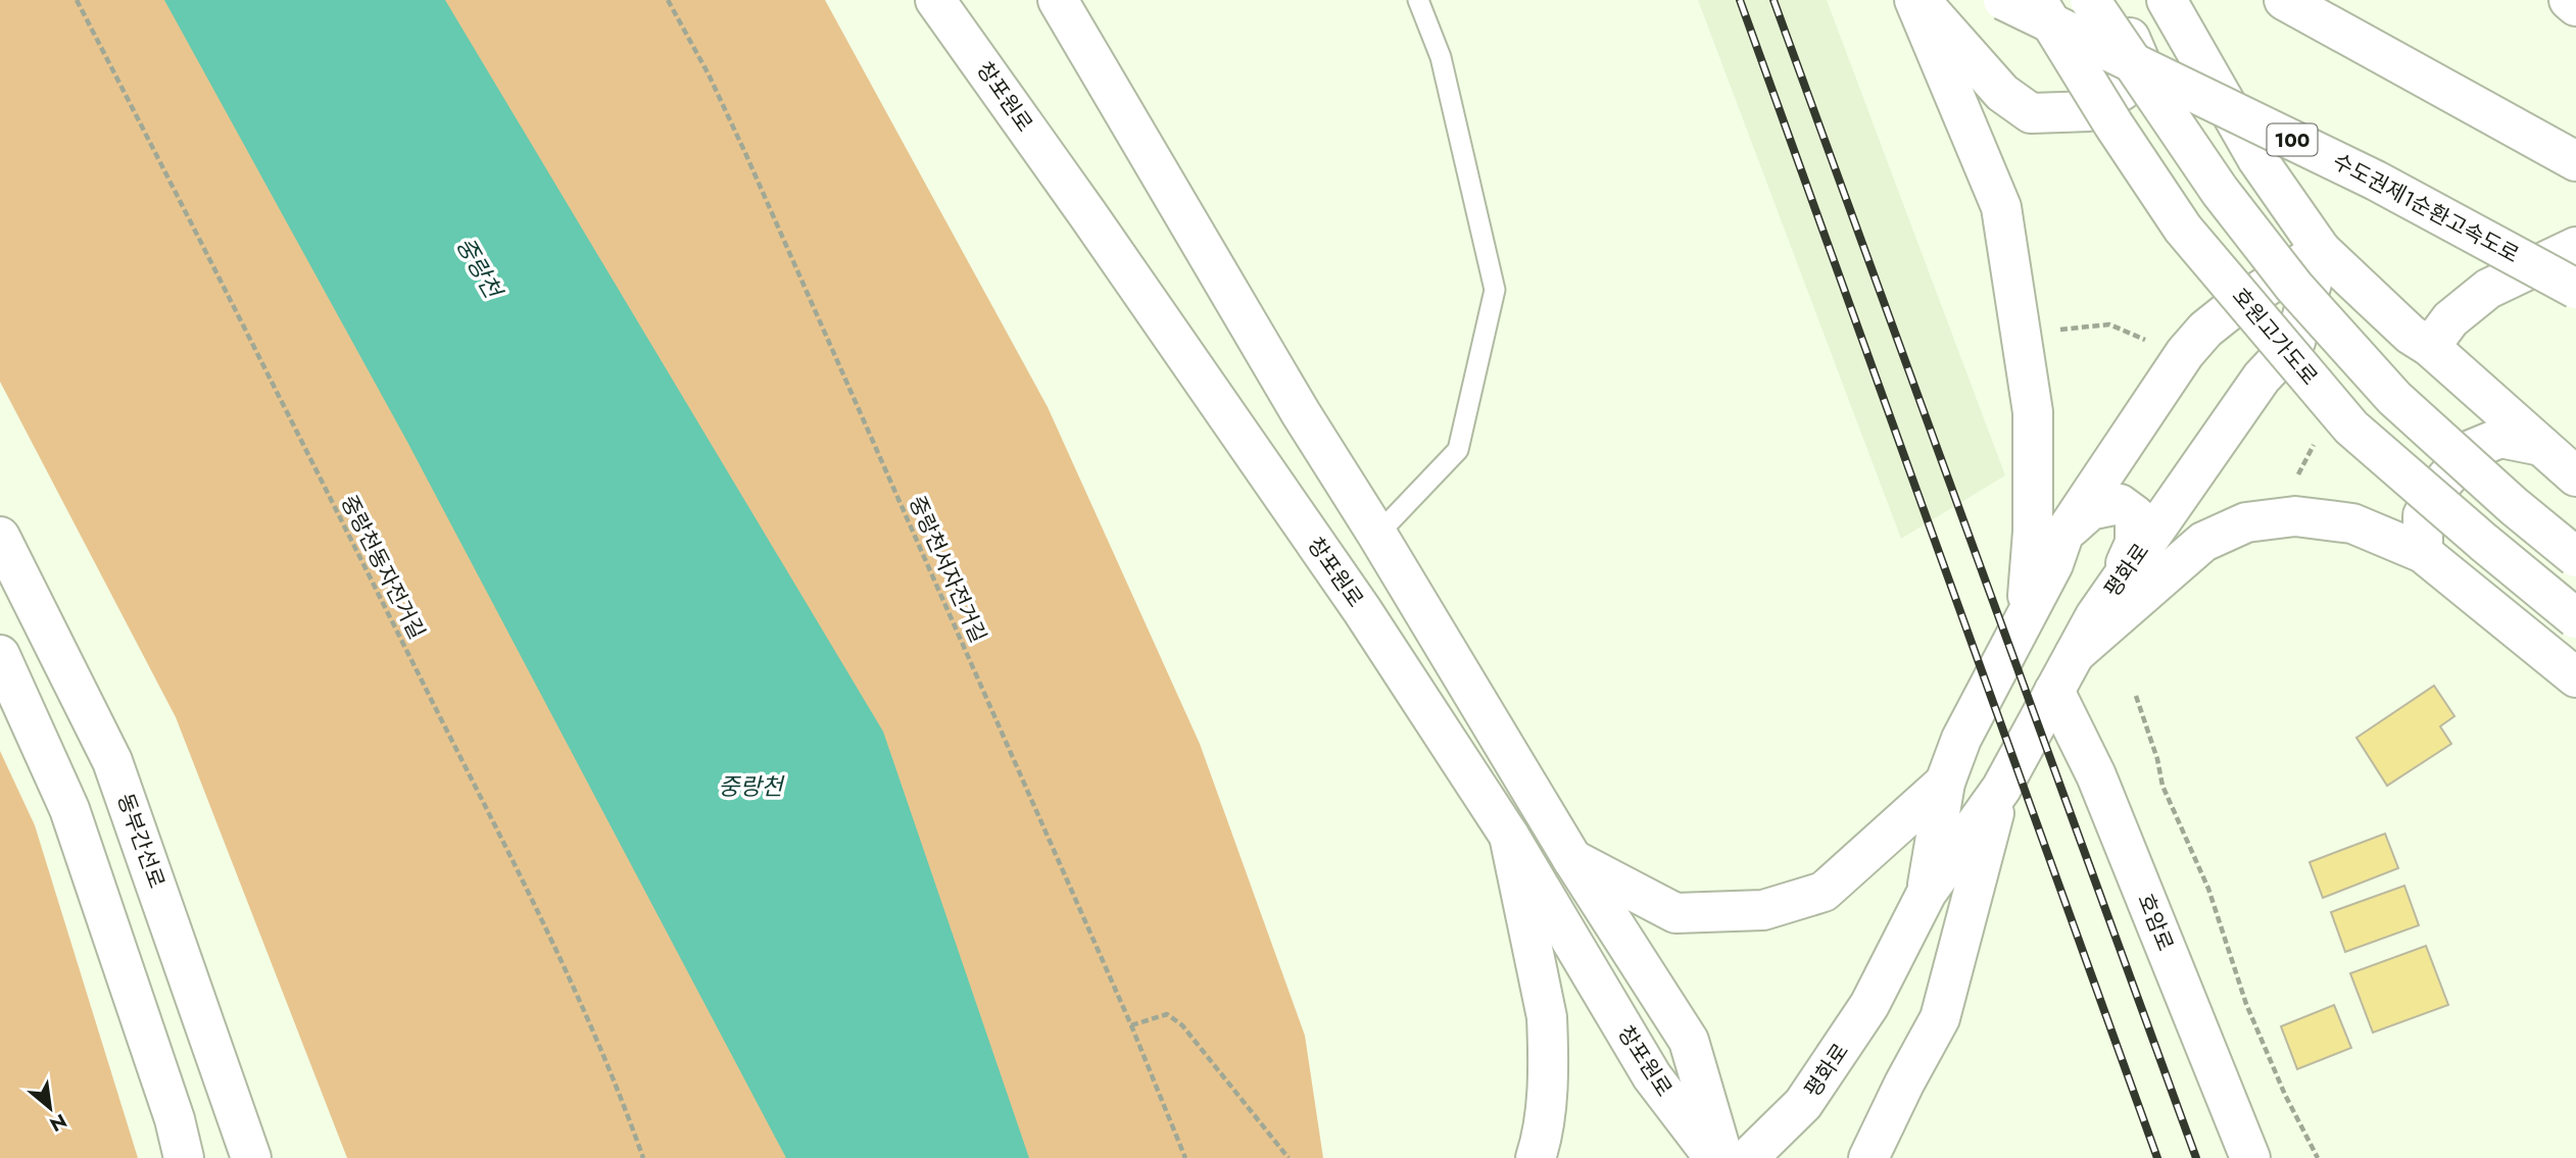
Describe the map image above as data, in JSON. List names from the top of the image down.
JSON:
{
  "streets": {
    "main road": [
      "창포원로",
      "100",
      "수도권제1순환고속도로",
      "호원고가도로",
      "평화로",
      "동부간선로",
      "호암로"
    ],
    "path": ["중랑천동자전거길", "중랑천서자전거길"]
  },
  "crossings": [
    ["평화로", "호암로"]
  ],
  "water": ["중랑천"],
  "north": "bottom right"
}
